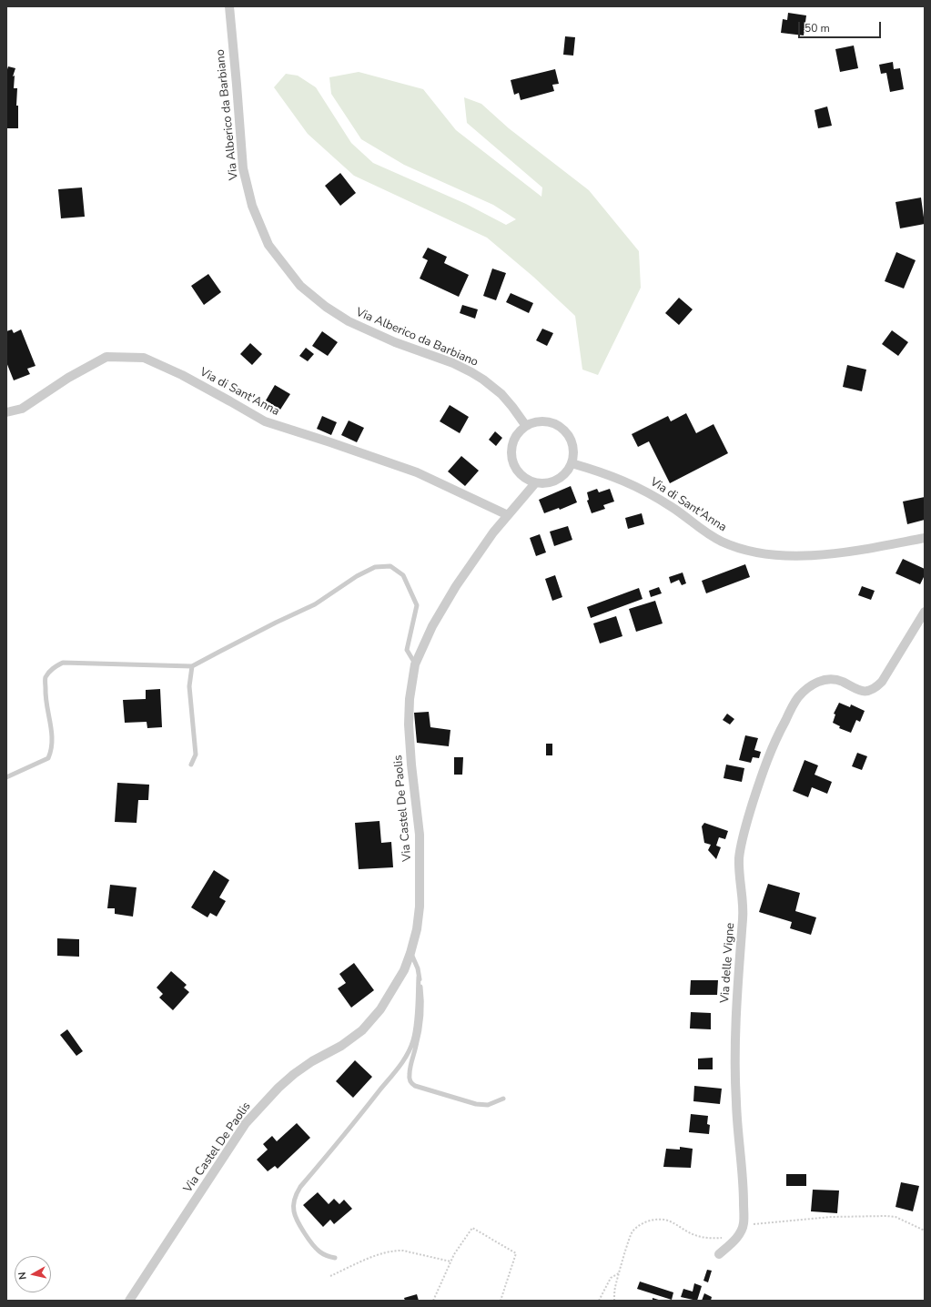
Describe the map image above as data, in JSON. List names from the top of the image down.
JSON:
{
  "streets": {
    "street": [
      "Via Alberico da Barbiano",
      "Via di Sant'Anna",
      "Via Castel De Paolis",
      "Via delle Vigne"
    ]
  },
  "crossings": [
    ["Via Alberico da Barbiano", "Via di Sant'Anna"],
    ["Via Alberico da Barbiano", "Via Castel De Paolis"],
    ["Via di Sant'Anna", "Via Castel De Paolis"]
  ],
  "scale_bar": "50 m",
  "north": "left"
}
